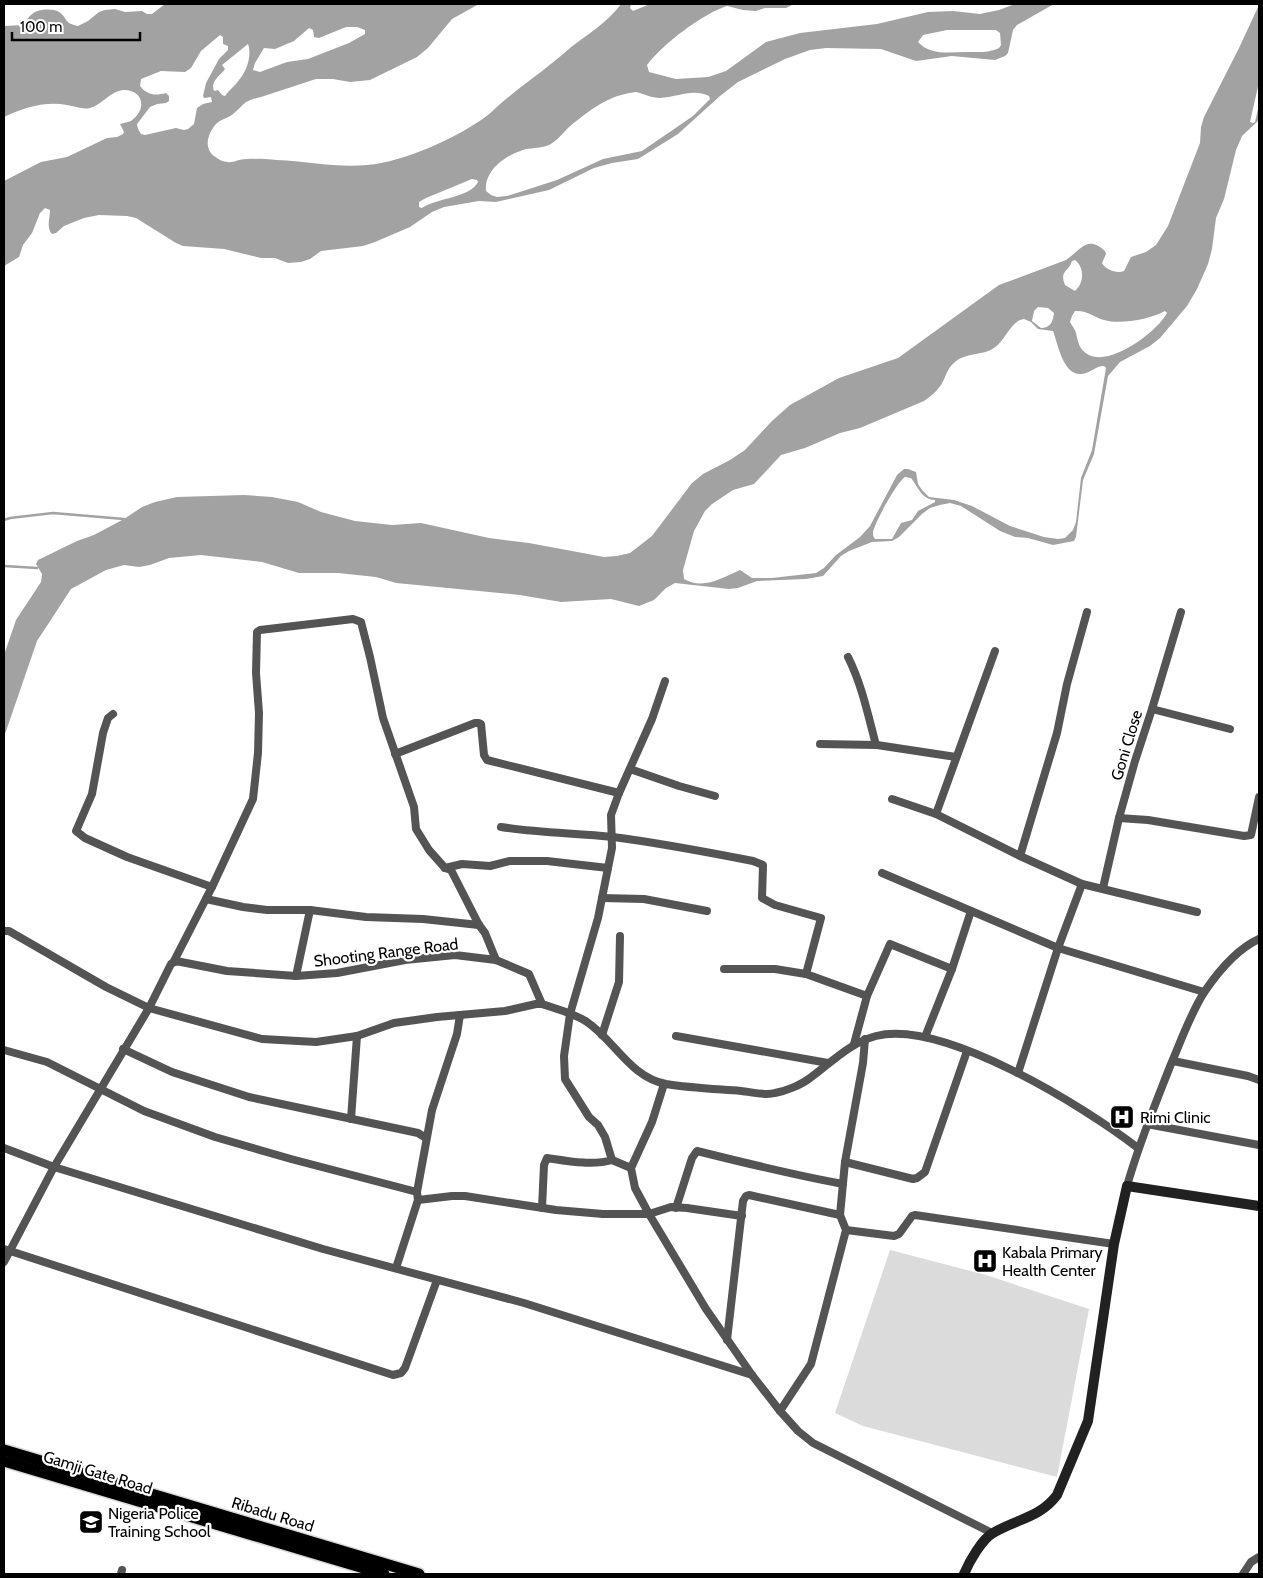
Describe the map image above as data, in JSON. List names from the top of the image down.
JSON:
{
  "streets": {
    "main road": ["Gamji Gate Road", "Ribadu Road"],
    "street": ["Goni Close", "Shooting Range Road"]
  },
  "places": {
    "hospital": ["Rimi Clinic", "Kabala Primary Health Center"],
    "school or university": ["Nigeria Police Training School"]
  },
  "scale_bar": "100 m"
}
